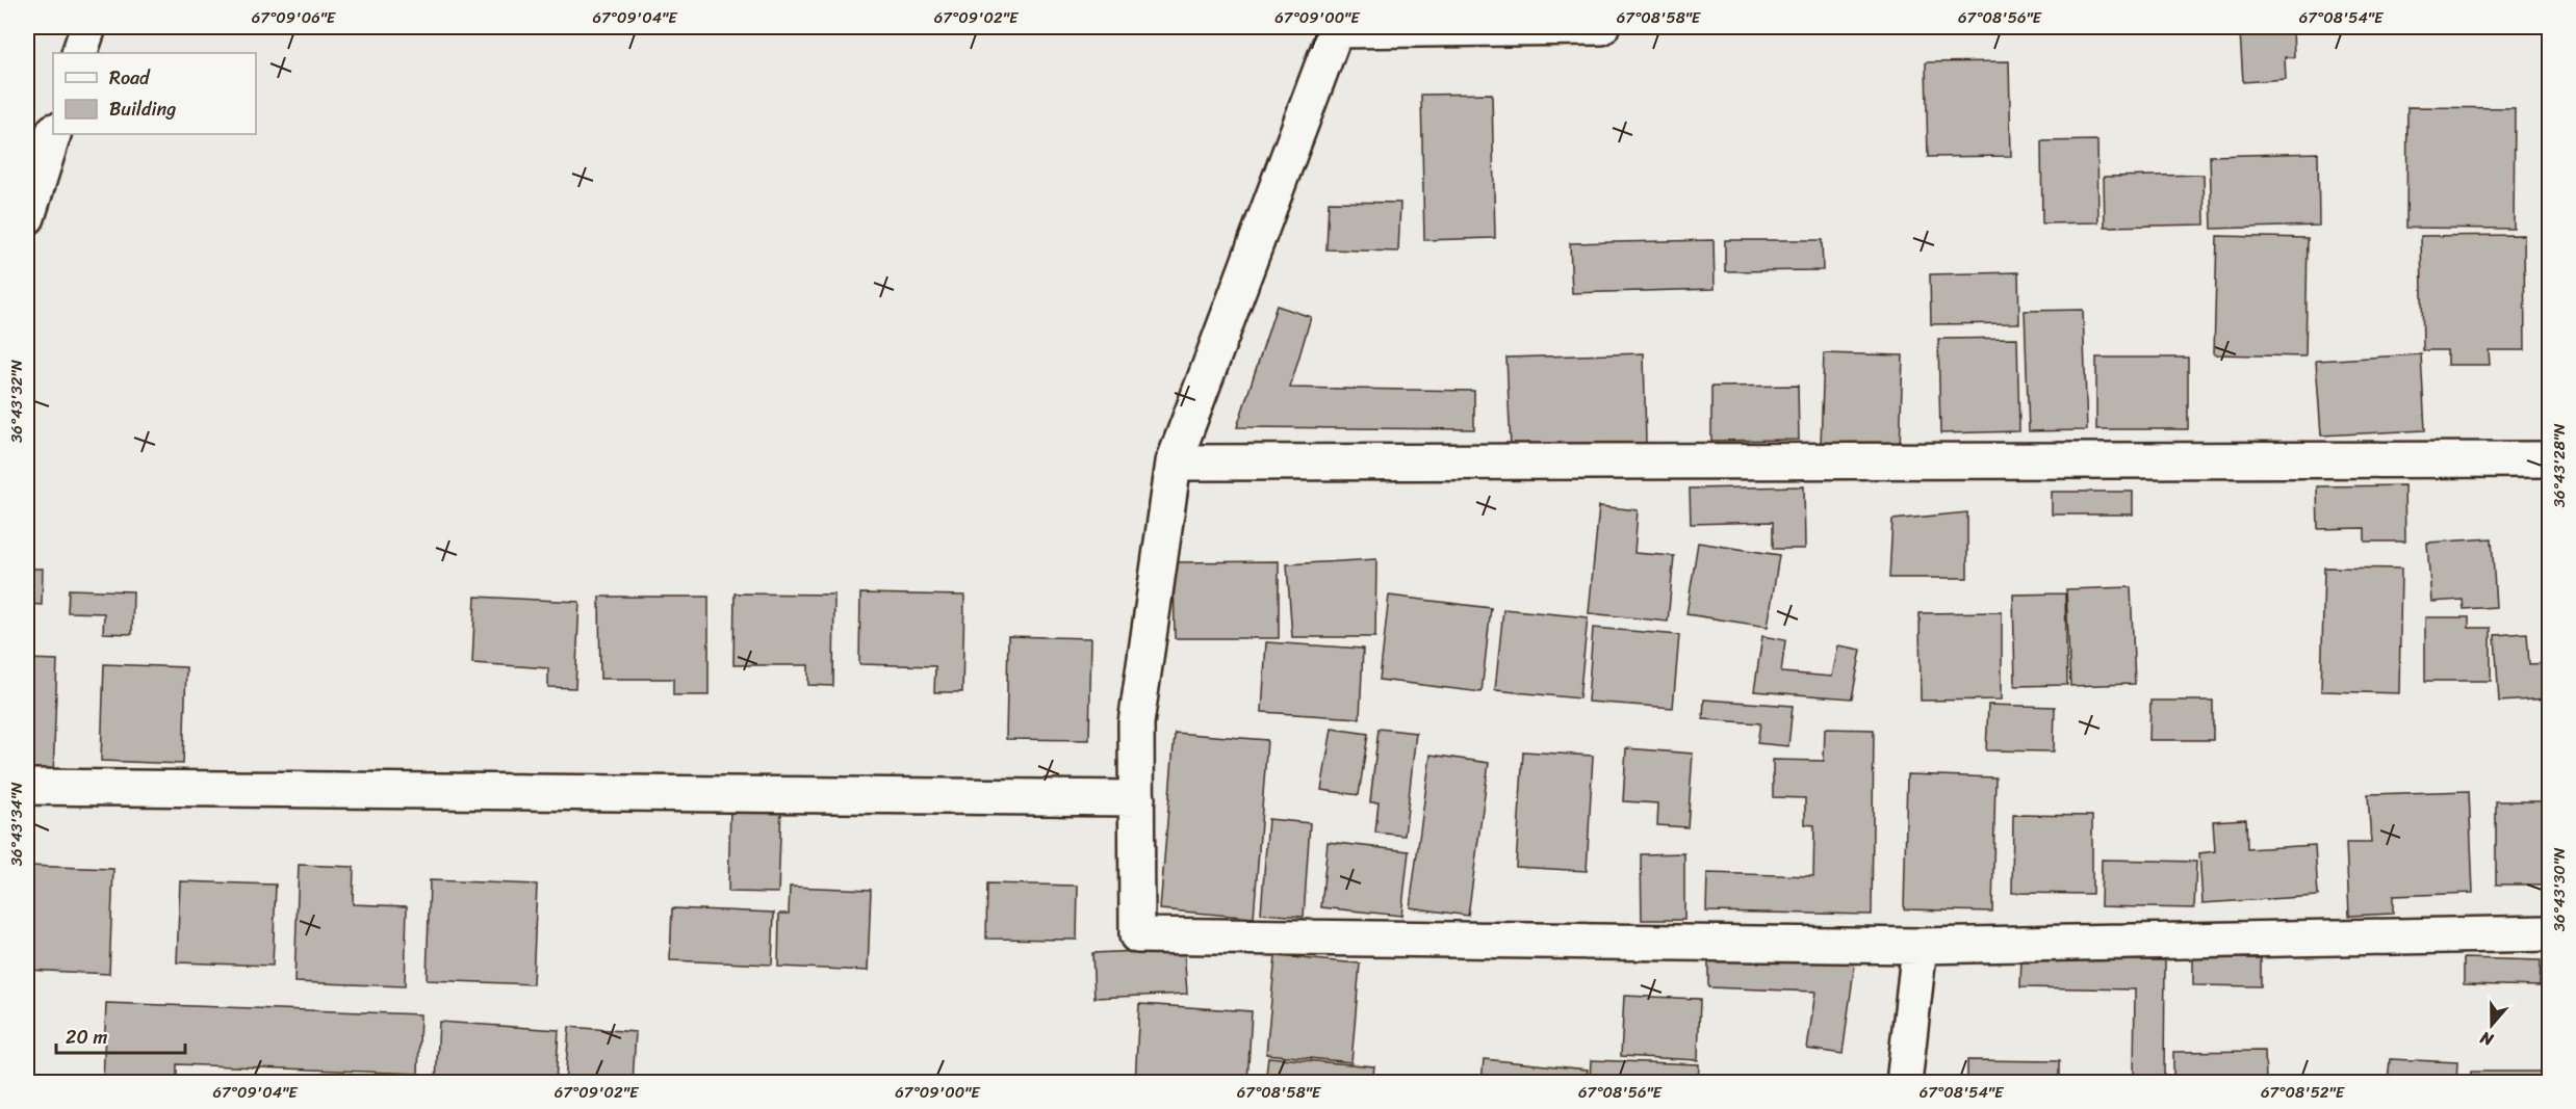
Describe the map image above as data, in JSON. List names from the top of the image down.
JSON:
{
  "legend": ["Road", "Building"],
  "scale_bar": "20 m",
  "north": "bottom",
  "coordinates": [
    "67°09'06\"E",
    "67°09'04\"E",
    "67°09'02\"E",
    "67°09'00\"E",
    "67°08'58\"E",
    "67°08'56\"E",
    "67°08'54\"E",
    "36°43'32\"N",
    "36°43'28\"N",
    "36°43'34\"N",
    "36°43'30\"N",
    "67°08'52\"E"
  ]
}
